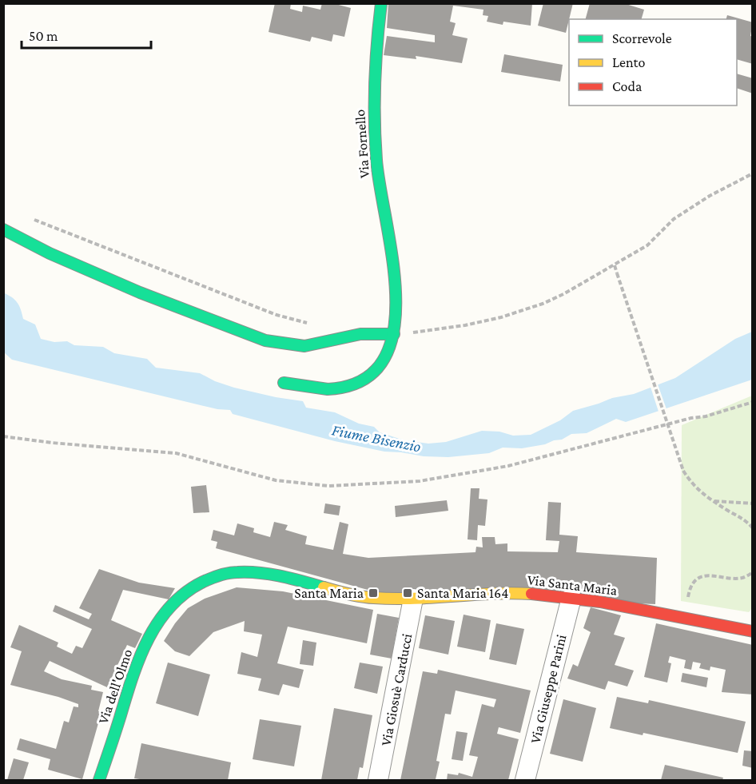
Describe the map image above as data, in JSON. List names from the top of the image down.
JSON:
{
  "streets": {
    "street": [
      "Via Fornello",
      "Via Santa Maria",
      "Via dell'Olmo",
      "Via Giuseppe Parini",
      "Via Giosuè Carducci"
    ]
  },
  "crossings": [
    ["Via Santa Maria", "Via dell'Olmo"],
    ["Via Santa Maria", "Via Giuseppe Parini"],
    ["Via Santa Maria", "Via Giosuè Carducci"]
  ],
  "water": ["Fiume Bisenzio"],
  "places": {
    "transit": ["Santa Maria", "Santa Maria 164"]
  },
  "legend": ["Scorrevole", "Lento", "Coda"],
  "scale_bar": "50 m"
}
